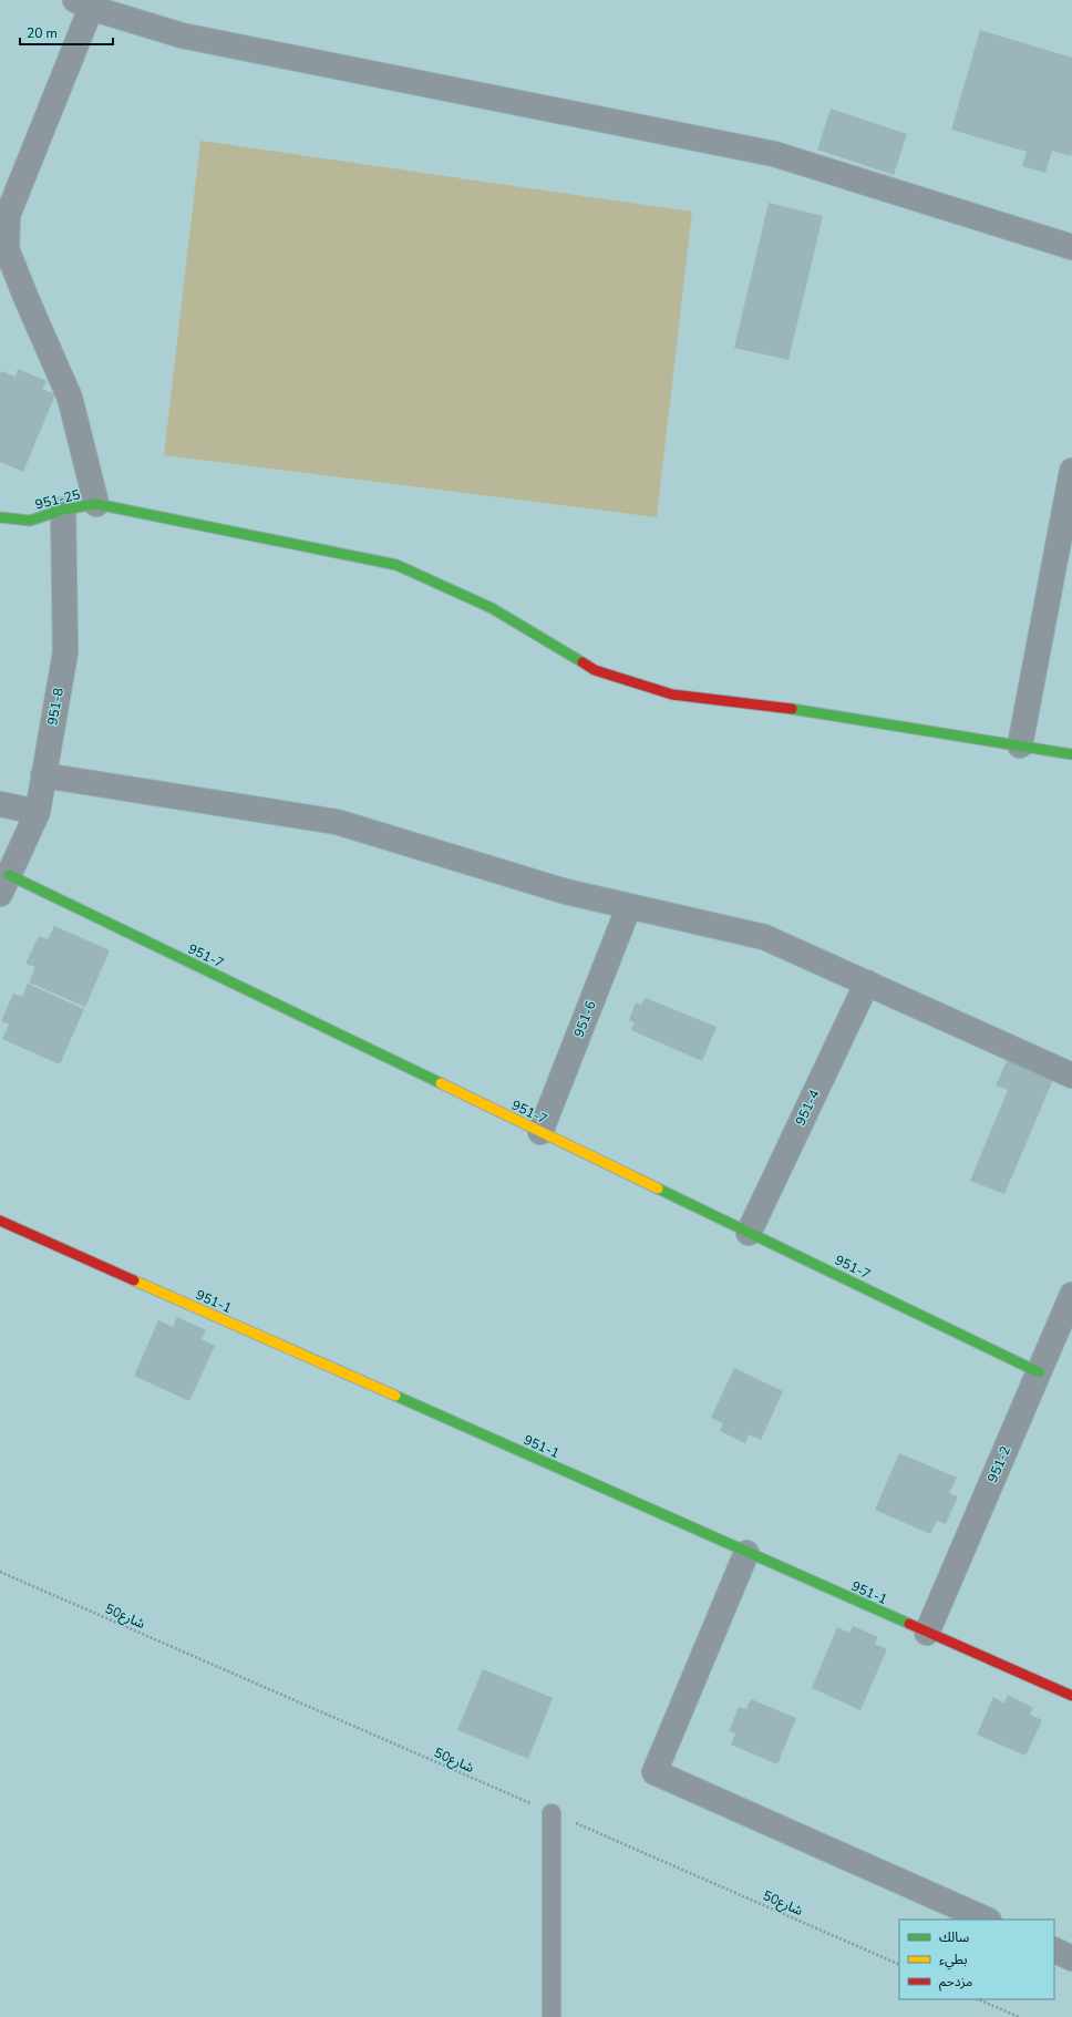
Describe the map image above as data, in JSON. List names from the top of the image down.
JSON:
{
  "streets": {
    "street": [
      "951-25",
      "951-8",
      "951-7",
      "951-6",
      "951-4",
      "951-1",
      "951-2"
    ],
    "path": ["شارع50"]
  },
  "crossings": [
    ["951-25", "951-8"],
    ["951-8", "951-7"],
    ["951-7", "951-6"],
    ["951-7", "951-4"],
    ["951-7", "951-2"],
    ["951-1", "951-2"]
  ],
  "legend": ["سالك", "بطيء", "مزدحم"],
  "scale_bar": "20 m"
}
